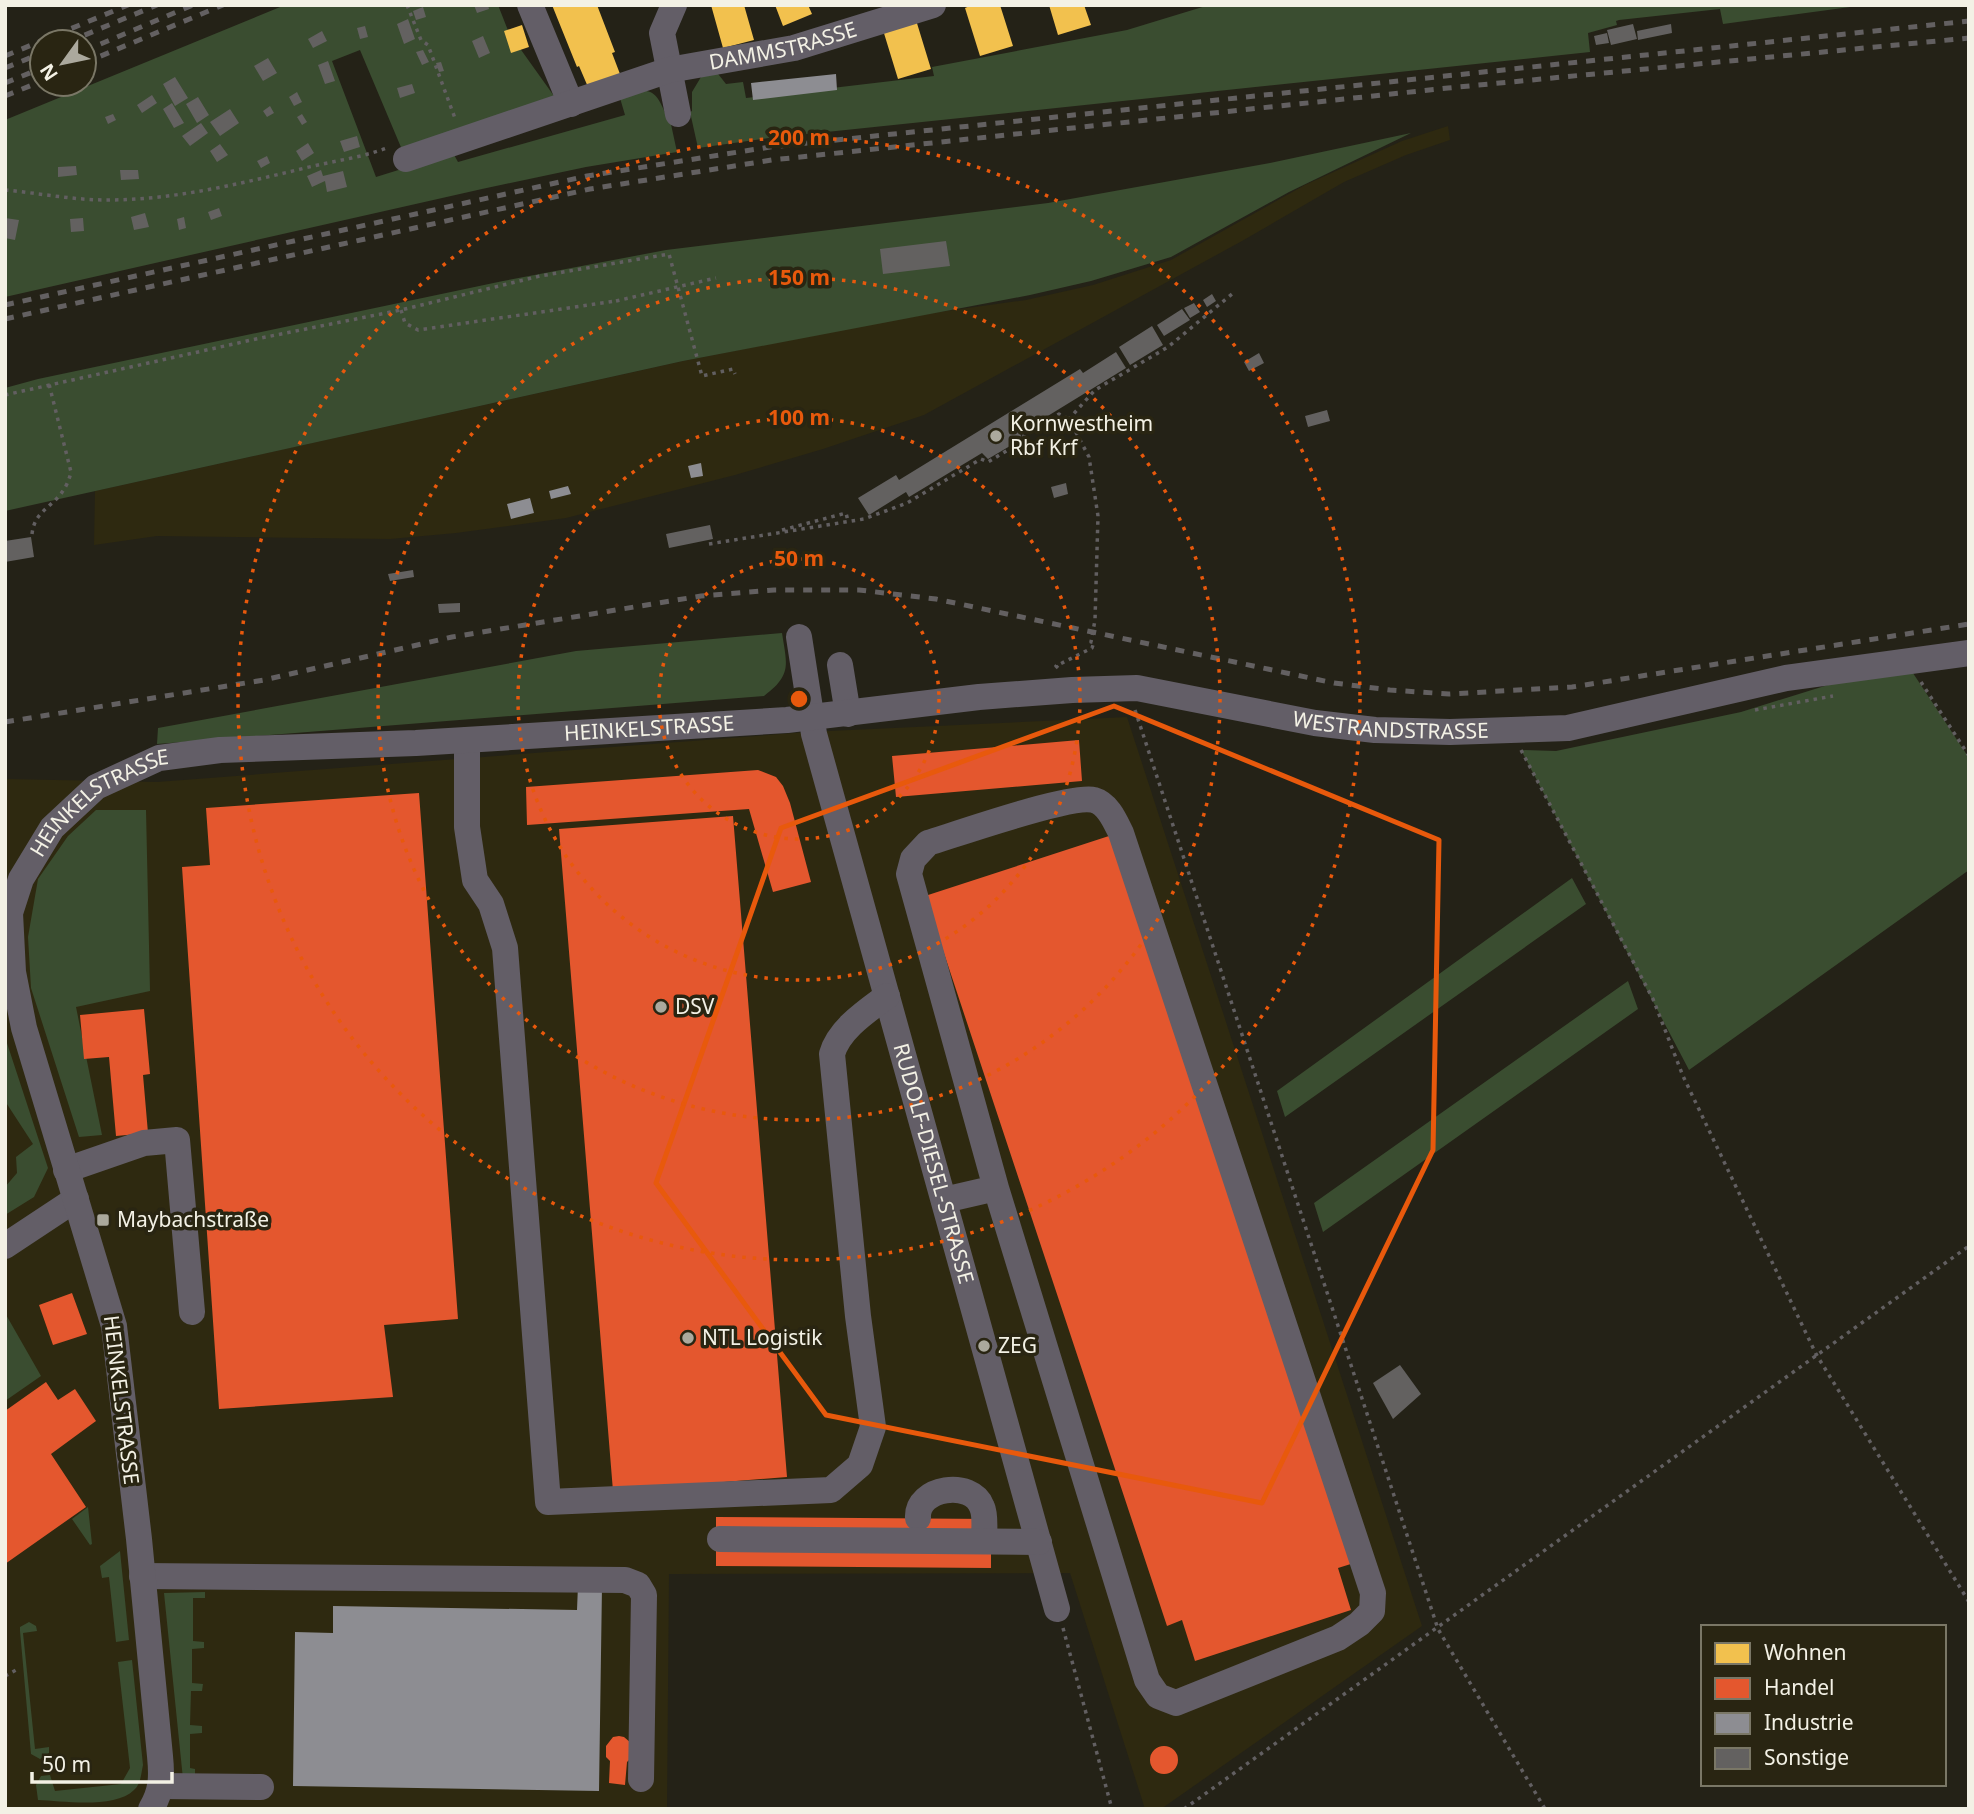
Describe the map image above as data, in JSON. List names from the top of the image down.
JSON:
{
  "streets": {
    "street": [
      "DAMMSTRASSE",
      "WESTRANDSTRASSE",
      "HEINKELSTRASSE",
      "RUDOLF-DIESEL-STRASSE"
    ]
  },
  "crossings": [
    ["WESTRANDSTRASSE", "HEINKELSTRASSE"],
    ["WESTRANDSTRASSE", "RUDOLF-DIESEL-STRASSE"],
    ["HEINKELSTRASSE", "RUDOLF-DIESEL-STRASSE"]
  ],
  "places": {
    "other": [
      "Kornwestheim Rbf Krf",
      "DSV",
      "NTL Logistik",
      "ZEG"
    ],
    "transit": ["Maybachstraße"]
  },
  "legend": [
    "Wohnen",
    "Handel",
    "Industrie",
    "Sonstige"
  ],
  "scale_bar": "50 m",
  "north": "bottom left",
  "rings": [
    "200 m",
    "150 m",
    "100 m",
    "50 m"
  ]
}
